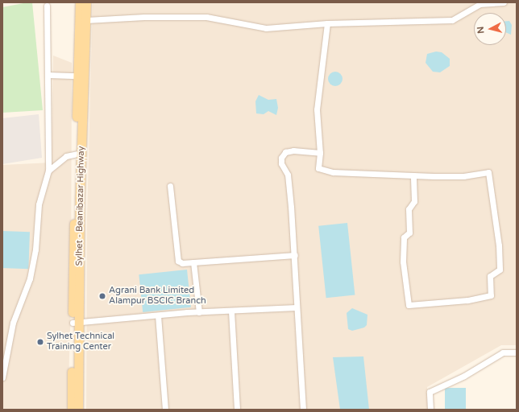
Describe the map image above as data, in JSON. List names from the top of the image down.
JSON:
{
  "streets": {
    "main road": ["Sylhet - Beanibazar Highway"]
  },
  "places": ["Agrani Bank Limited Alampur BSCIC Branch", "Sylhet Technical Training Center"],
  "north": "left"
}
